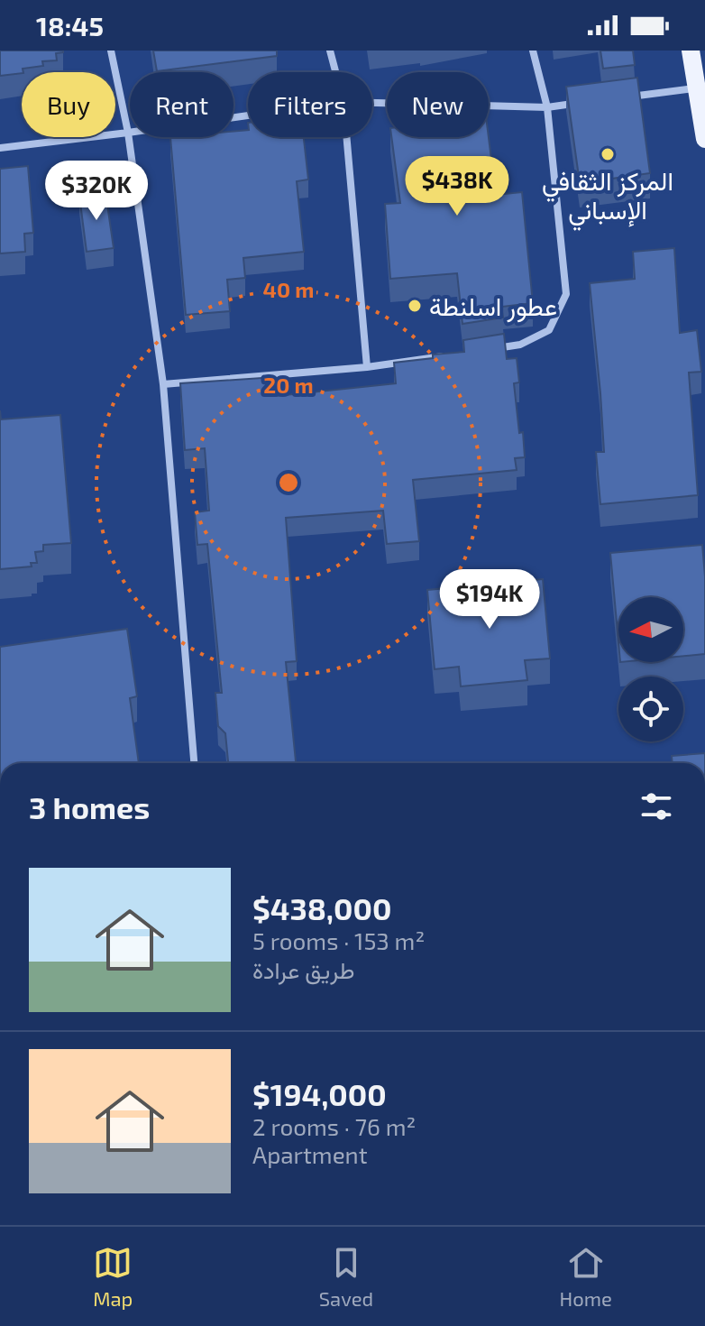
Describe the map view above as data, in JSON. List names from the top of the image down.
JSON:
{
  "places": ["المركز الثقافي الإسباني", "عطور اسلنطة"],
  "north": "left",
  "page": {
    "status": "18:45",
    "chip": [
      "Buy",
      "Rent",
      "Filters",
      "New"
    ],
    "price": ["$438K", "$320K", "$194K"],
    "heading": "3 homes",
    "list": [
      {
        "name": "$438,000",
        "note": "5 rooms · 153 m² · طريق عرادة"
      },
      {
        "name": "$194,000",
        "note": "2 rooms · 76 m² · Apartment"
      }
    ],
    "tabs": ["Map", "Saved", "Home"]
  },
  "rings": ["40 m", "20 m"]
}
